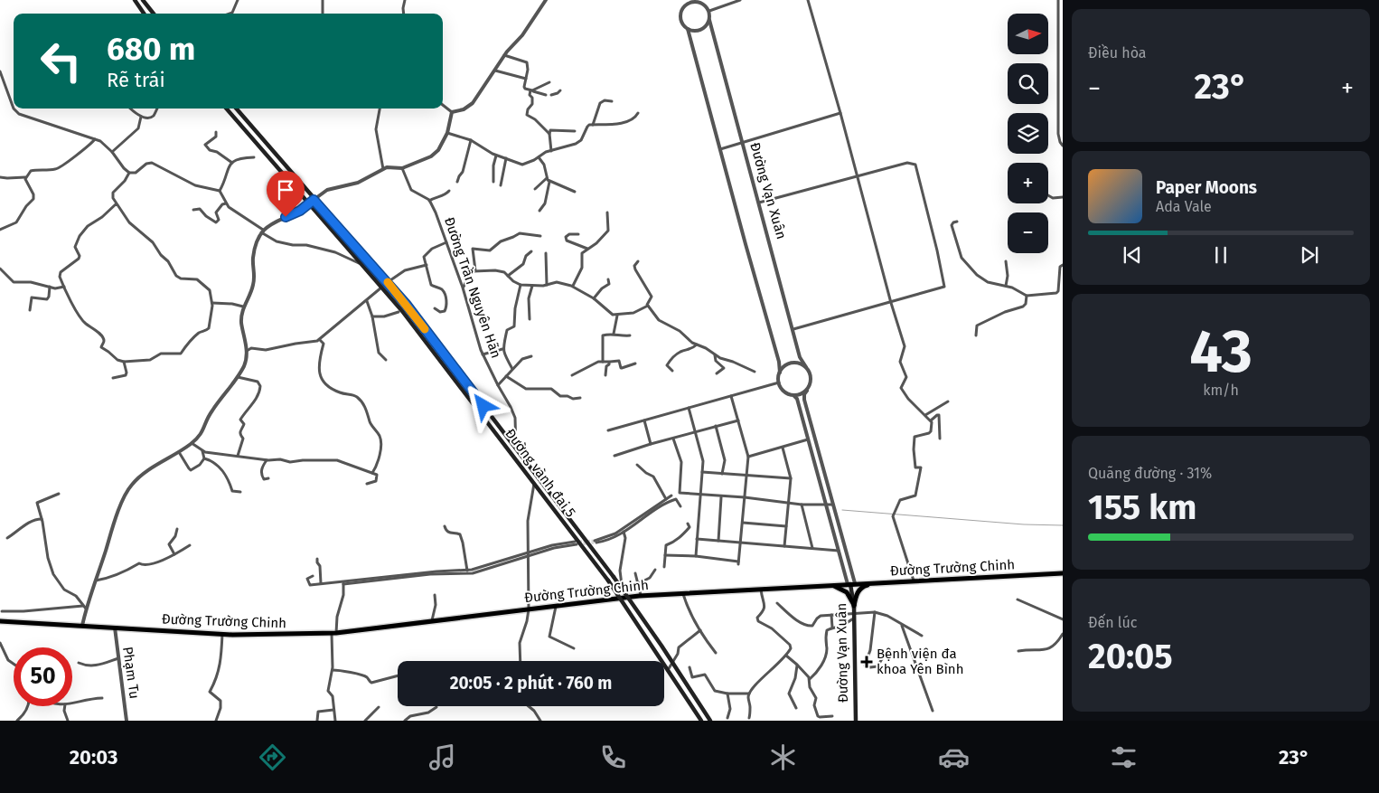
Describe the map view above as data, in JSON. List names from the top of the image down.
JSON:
{
  "streets": {
    "highway": ["Đường Trường Chinh"],
    "main road": ["Đường Vạn Xuân", "Đường vành đai 5"],
    "street": ["Đường Trần Nguyên Hãn", "Phạm Tu"]
  },
  "crossings": [
    ["Đường Vạn Xuân", "Đường Trường Chinh"],
    ["Đường Trần Nguyên Hãn", "Đường vành đai 5"],
    ["Đường Trường Chinh", "Phạm Tu"]
  ],
  "places": {
    "health": ["Bệnh viện đa khoa Yên Bình"]
  },
  "north": "right",
  "page": {
    "tile": [
      "Điều hòa",
      ["43", "km/h"],
      ["Quãng đường · 31%", "155 km"],
      ["Đến lúc", "20:05"]
    ],
    "map_buttons": ["+", "−"],
    "turn": ["680 m", "Rẽ trái"],
    "heat": ["−", "23°", "+"],
    "song": ["Paper Moons", "Ada Vale"],
    "limit": "50",
    "trip": "20:05 · 2 phút · 760 m",
    "tabs": ["20:03", "23°"]
  }
}
